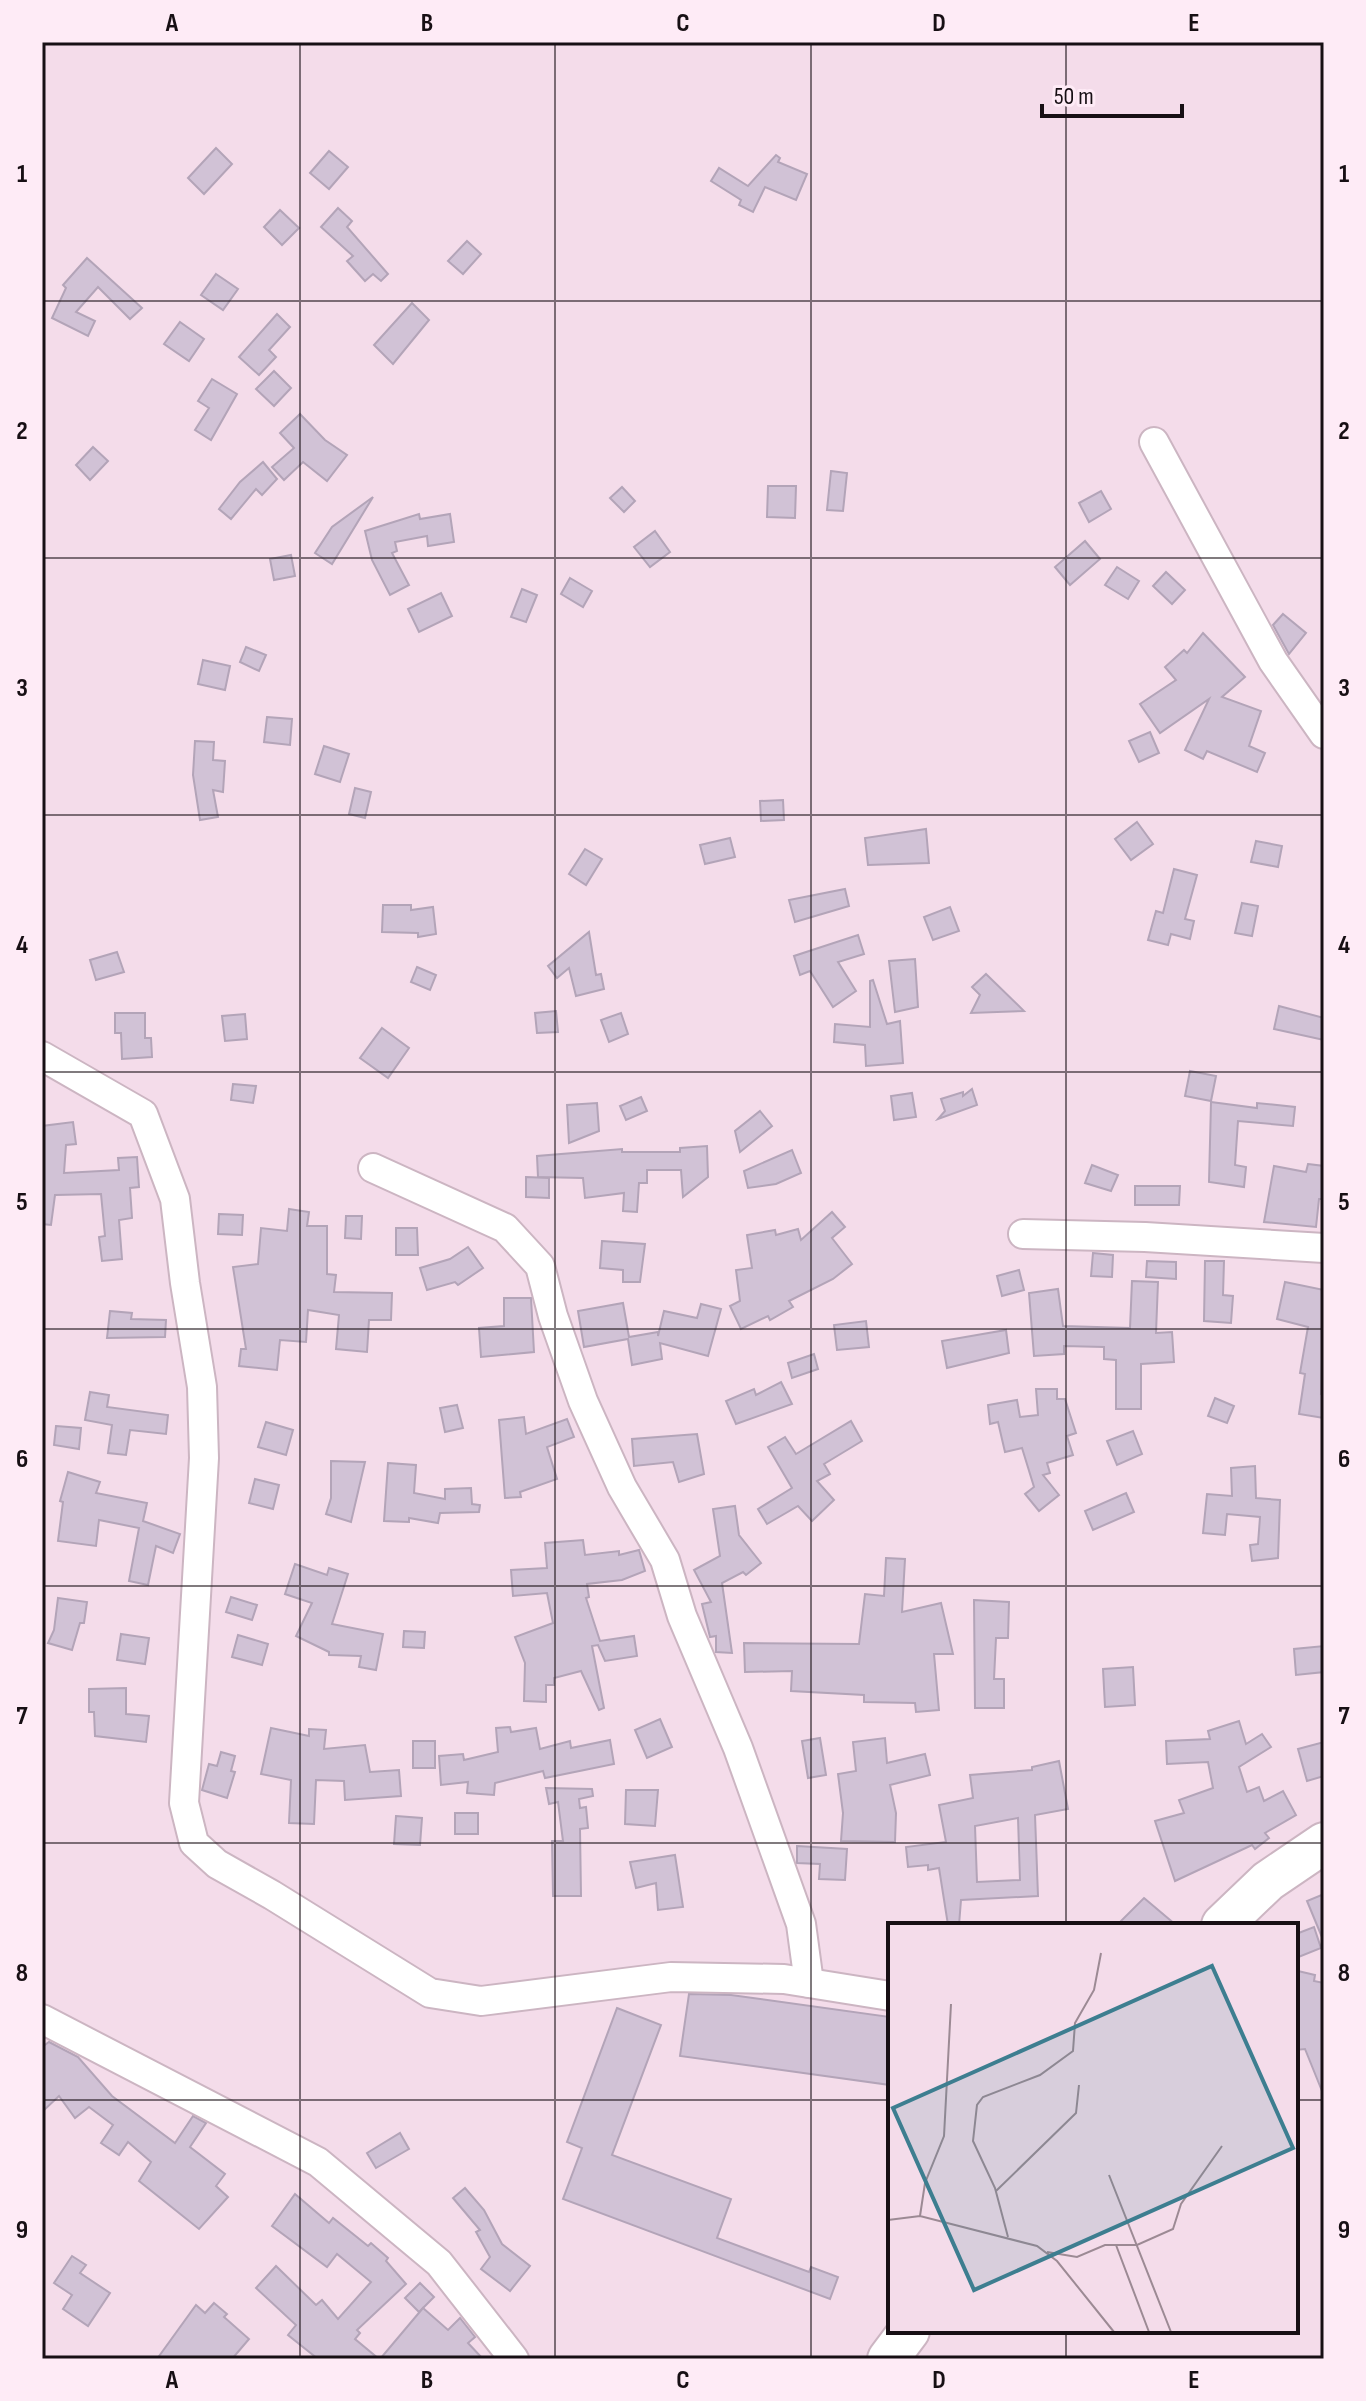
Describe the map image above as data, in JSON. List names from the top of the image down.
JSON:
{
  "scale_bar": "50 m",
  "grid": {
    "columns": [
      "A",
      "B",
      "C",
      "D",
      "E"
    ],
    "rows": [
      "1",
      "2",
      "3",
      "4",
      "5",
      "6",
      "7",
      "8",
      "9"
    ]
  }
}
